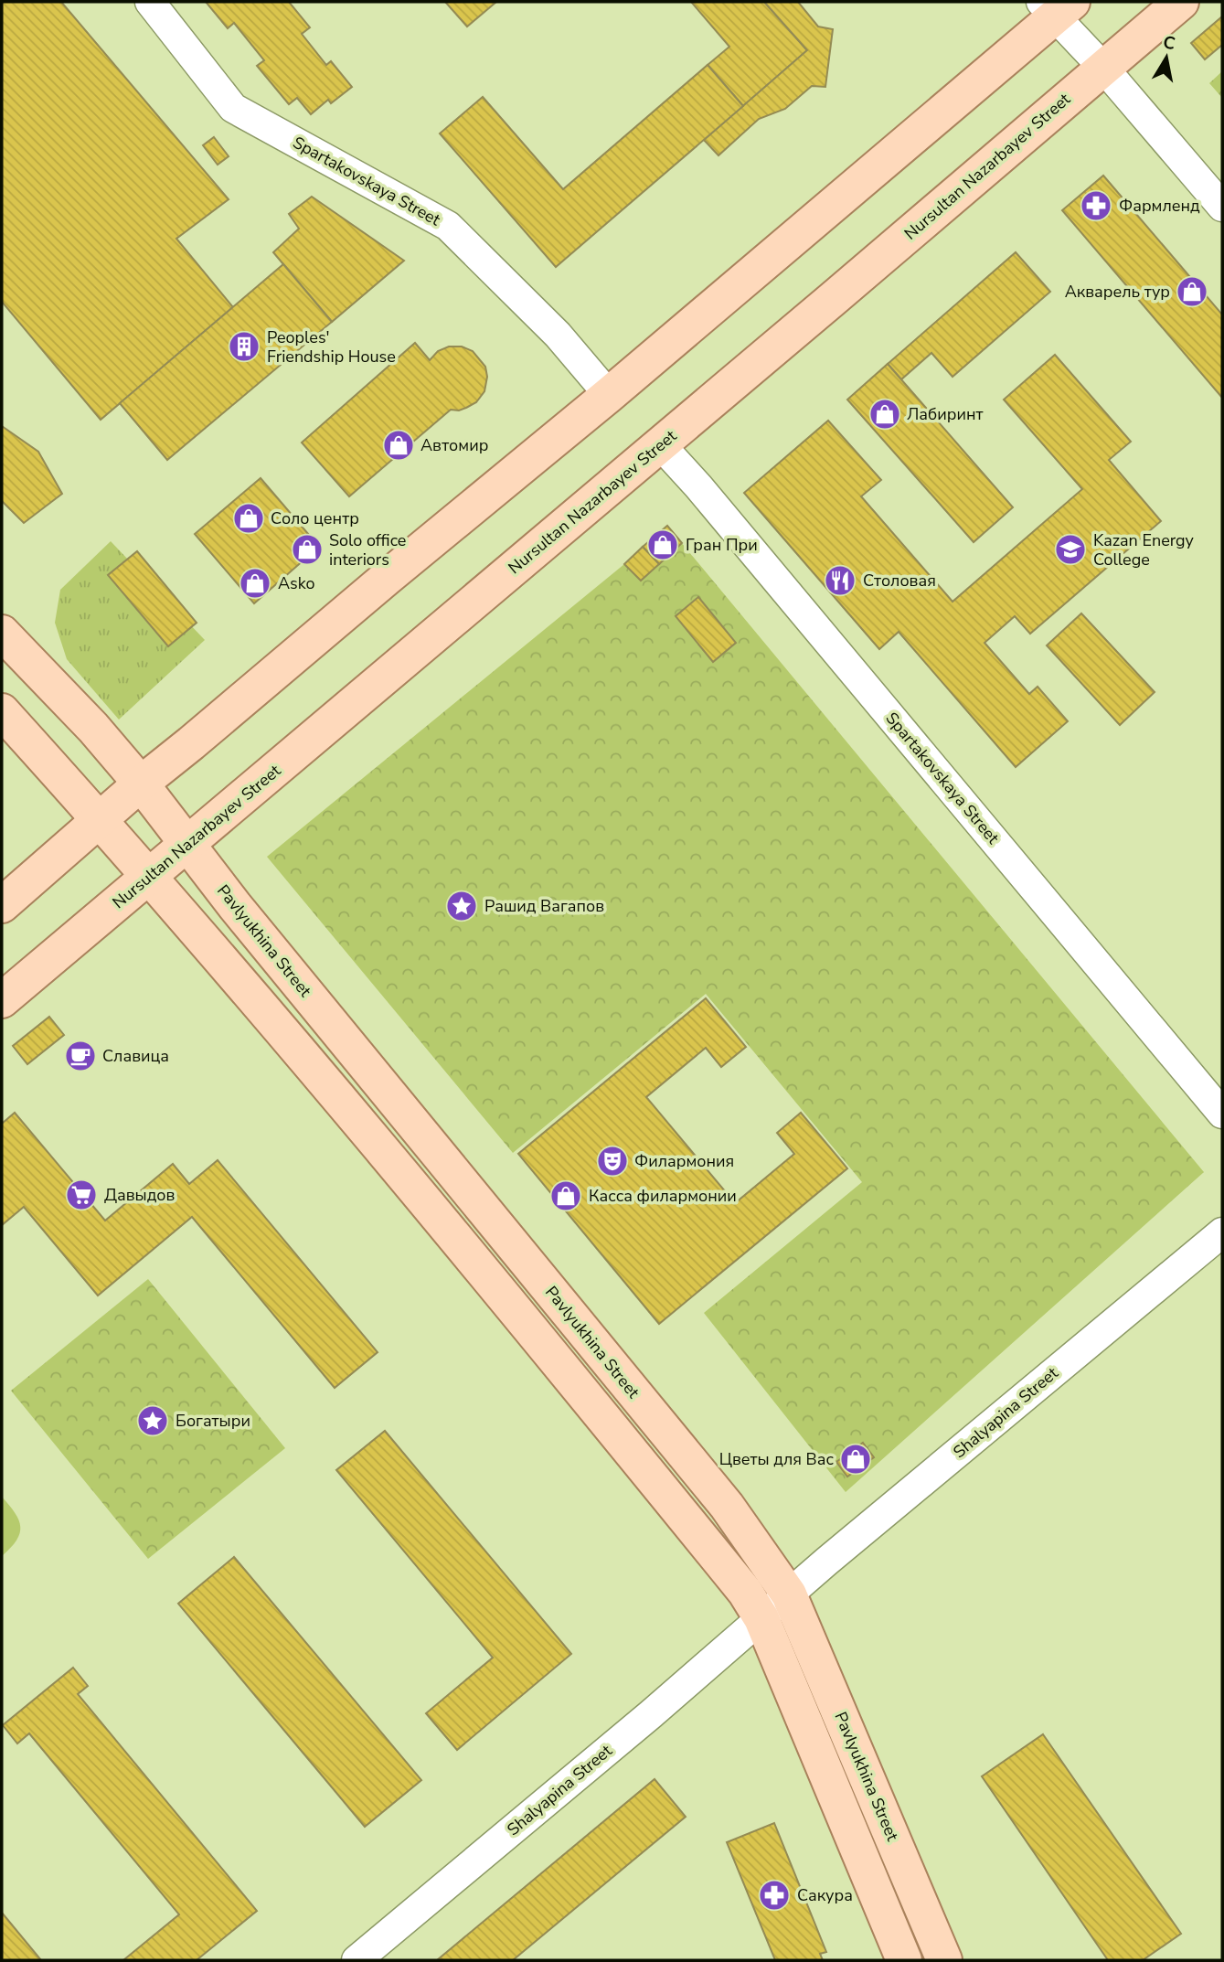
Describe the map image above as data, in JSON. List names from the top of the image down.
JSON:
{
  "streets": {
    "main road": ["Nursultan Nazarbayev Street", "Pavlyukhina Street"],
    "street": ["Spartakovskaya Street", "Shalyapina Street"]
  },
  "crossings": [
    ["Nursultan Nazarbayev Street", "Spartakovskaya Street"],
    ["Nursultan Nazarbayev Street", "Pavlyukhina Street"],
    ["Pavlyukhina Street", "Shalyapina Street"]
  ],
  "places": {
    "pharmacy": ["Фармленд", "Сакура"],
    "shop": [
      "Акварель тур",
      "Лабиринт",
      "Автомир",
      "Соло центр",
      "Гран При",
      "Solo office interiors",
      "Asko",
      "Касса филармонии",
      "Цветы для Вас"
    ],
    "building": ["Peoples' Friendship House"],
    "school or university": ["Kazan Energy College"],
    "restaurant": ["Столовая"],
    "place": ["Рашид Вагапов", "Богатыри"],
    "cafe": ["Славица"],
    "theatre": ["Филармония"],
    "supermarket": ["Давыдов"]
  },
  "north": "top"
}
